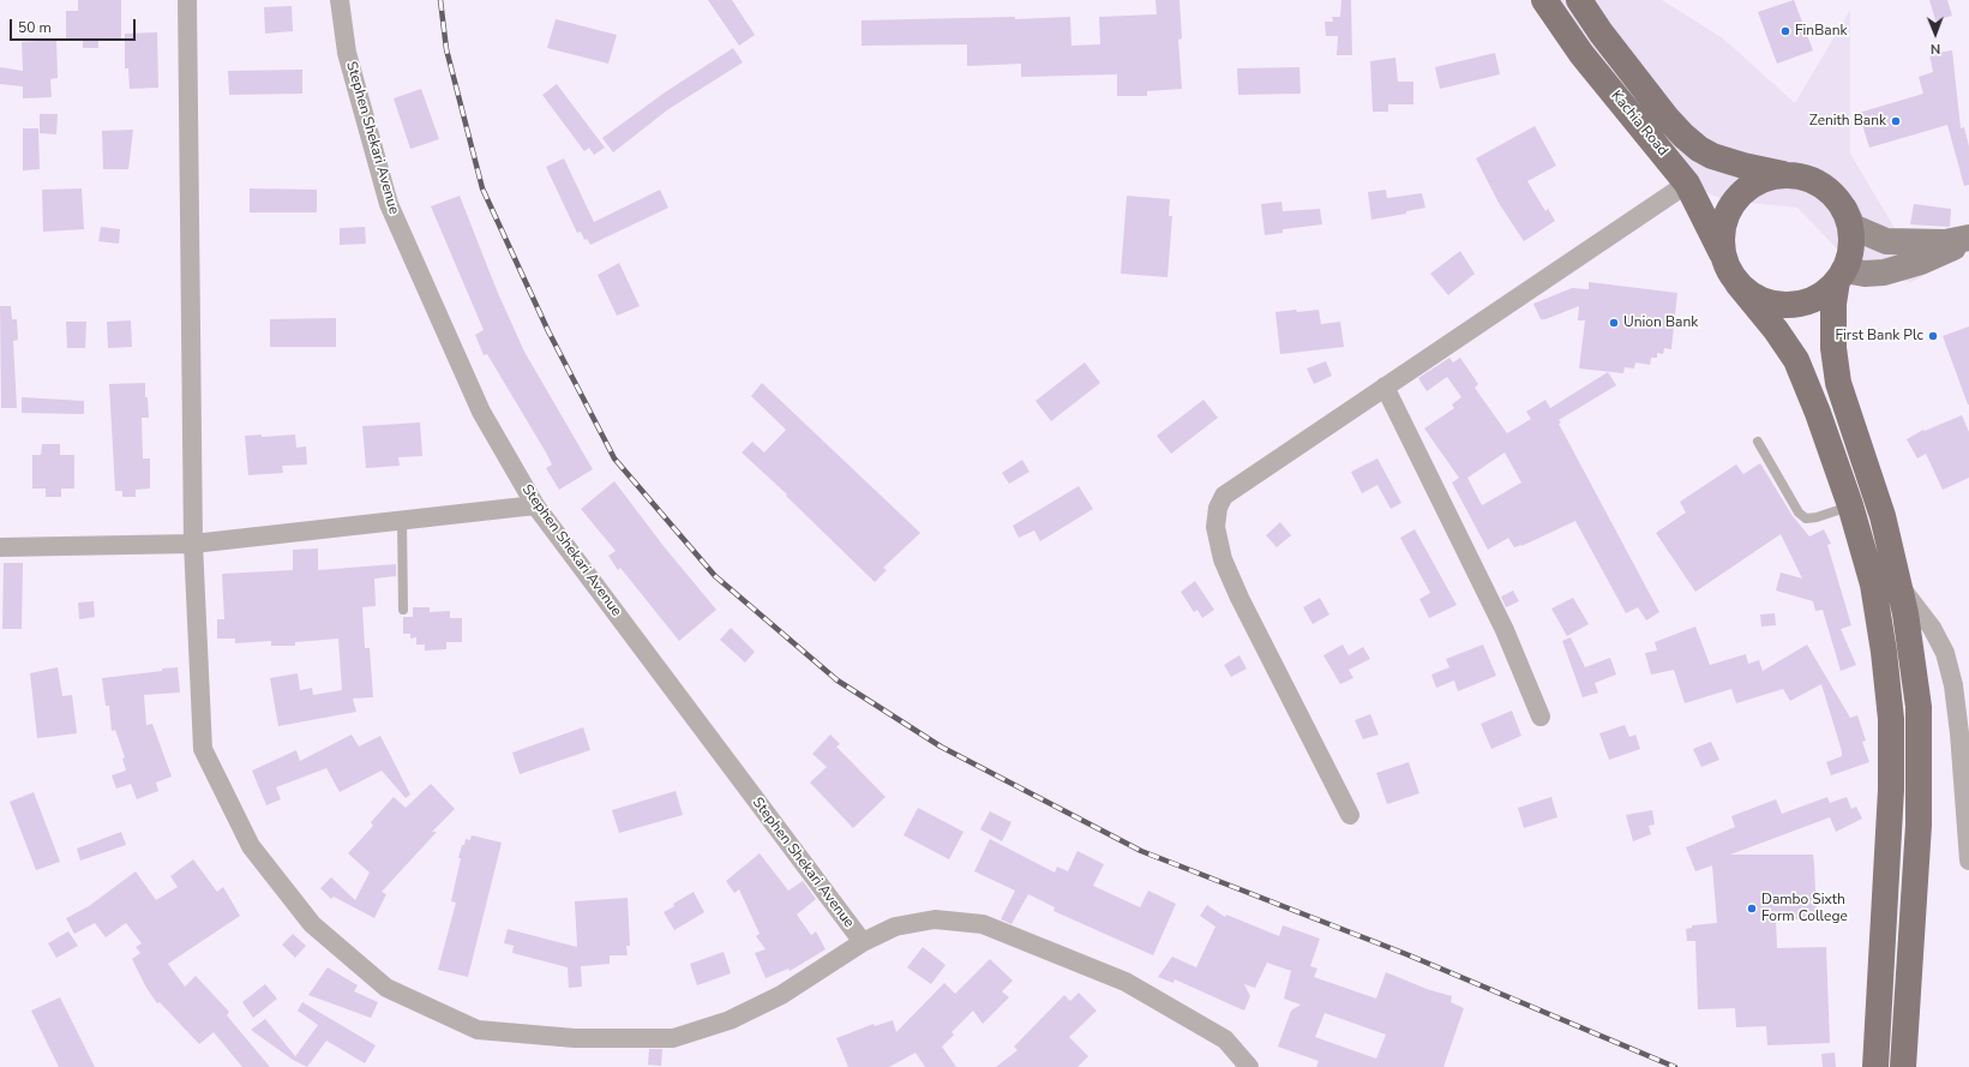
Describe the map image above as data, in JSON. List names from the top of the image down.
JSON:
{
  "streets": {
    "main road": ["Kachia Road"],
    "street": ["Stephen Shekari Avenue"]
  },
  "places": [
    "FinBank",
    "Zenith Bank",
    "Union Bank",
    "First Bank Plc",
    "Dambo Sixth Form College"
  ],
  "scale_bar": "50 m",
  "north": "bottom"
}
